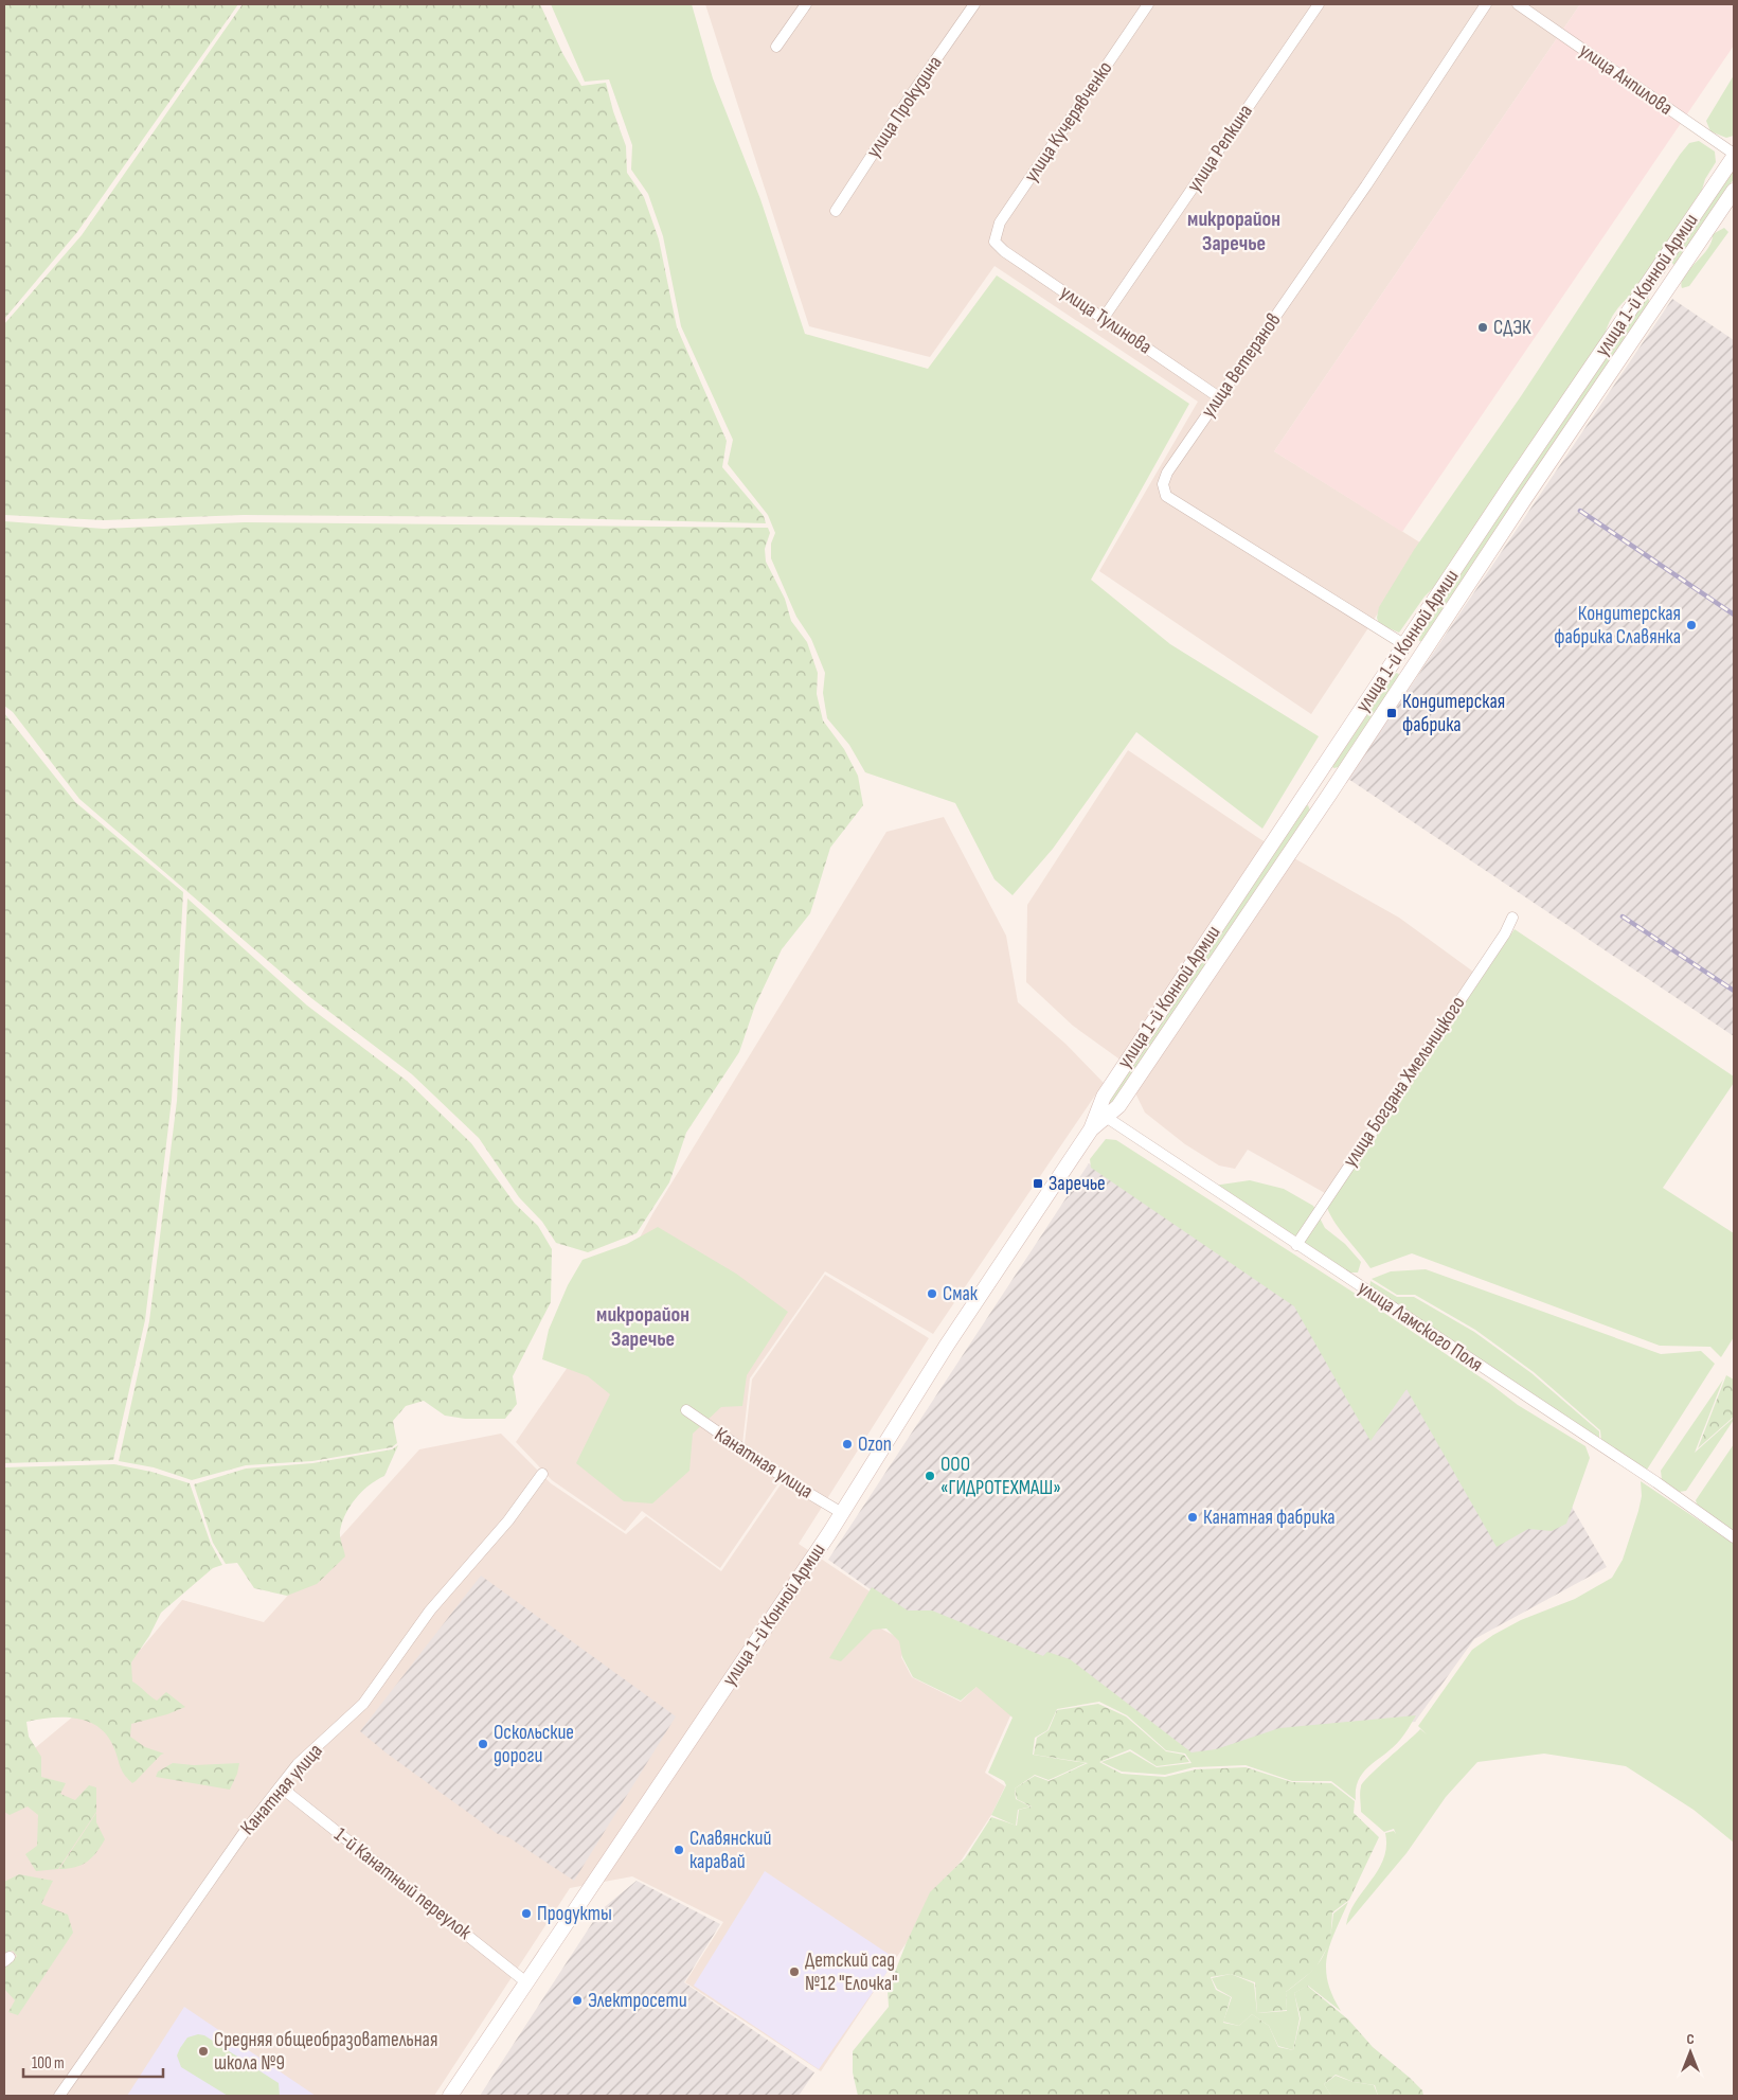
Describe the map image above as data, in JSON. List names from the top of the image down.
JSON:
{
  "streets": {
    "main road": ["улица 1-й Конной Армии"],
    "street": [
      "улица Анпилова",
      "улица Прокудина",
      "улица Кучерявченко",
      "улица Репкина",
      "улица Тулинова",
      "улица Ветеранов",
      "улица Богдана Хмельницкого",
      "улица Ламского Поля",
      "Канатная улица",
      "1-й Канатный переулок"
    ]
  },
  "crossings": [
    ["улица Анпилова", "улица 1-й Конной Армии"],
    ["улица Кучерявченко", "улица Тулинова"],
    ["улица Репкина", "улица Тулинова"],
    ["улица 1-й Конной Армии", "улица Ветеранов"],
    ["улица 1-й Конной Армии", "улица Ламского Поля"],
    ["улица 1-й Конной Армии", "Канатная улица"],
    ["улица 1-й Конной Армии", "1-й Канатный переулок"],
    ["улица Тулинова", "улица Ветеранов"],
    ["улица Богдана Хмельницкого", "улица Ламского Поля"],
    ["Канатная улица", "1-й Канатный переулок"]
  ],
  "districts": ["микрорайон Заречье", "микрорайон Заречье"],
  "places": {
    "other": [
      "СДЭК",
      "Кондитерская фабрика Славянка",
      "Смак",
      "Ozon",
      "ООО «ГИДРОТЕХМАШ»",
      "Канатная фабрика",
      "Оскольские дороги",
      "Славянский каравай",
      "Продукты",
      "Детский сад №12 \"Елочка\"",
      "Электросети",
      "Средняя общеобразовательная школа №9"
    ],
    "transit": ["Кондитерская фабрика", "Заречье"]
  },
  "scale_bar": "100 m",
  "north": "top"
}
